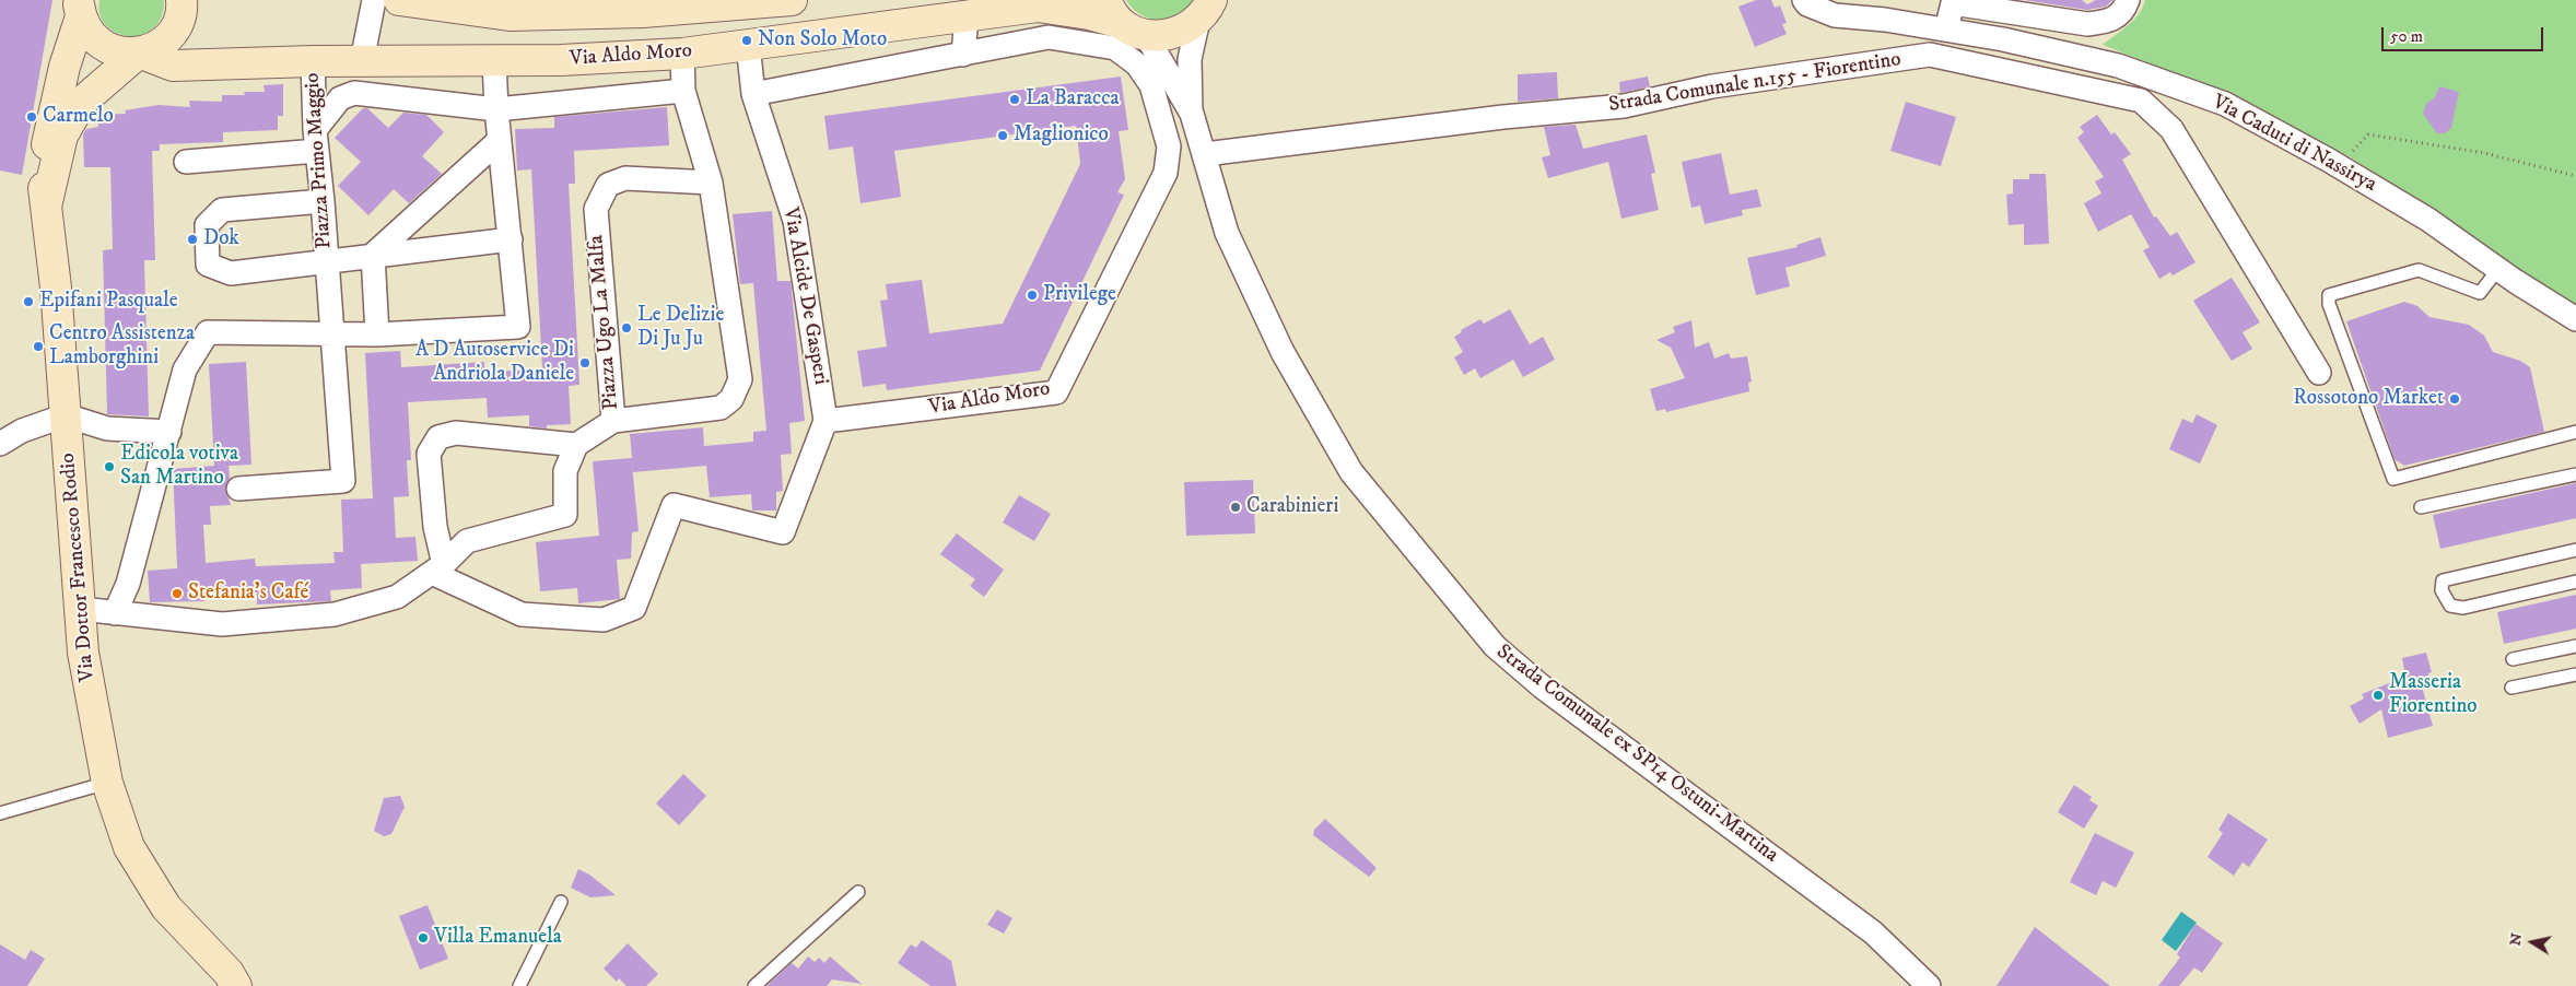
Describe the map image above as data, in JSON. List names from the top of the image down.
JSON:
{
  "streets": {
    "main road": ["Via Aldo Moro", "Via Dottor Francesco Rodio"],
    "street": [
      "Strada Comunale n.155 - Fiorentino",
      "Via Caduti di Nassirya",
      "Piazza Primo Maggio",
      "Via Alcide De Gasperi",
      "Piazza Ugo La Malfa",
      "Strada Comunale ex SP14 Ostuni-Martina"
    ]
  },
  "crossings": [
    ["Via Aldo Moro", "Piazza Primo Maggio"],
    ["Via Aldo Moro", "Via Alcide De Gasperi"],
    ["Via Aldo Moro", "Piazza Ugo La Malfa"],
    ["Via Aldo Moro", "Via Dottor Francesco Rodio"],
    ["Via Aldo Moro", "Strada Comunale ex SP14 Ostuni-Martina"],
    ["Strada Comunale n.155 - Fiorentino", "Strada Comunale ex SP14 Ostuni-Martina"]
  ],
  "places": [
    "Non Solo Moto",
    "La Baracca",
    "Carmelo",
    "Maglionico",
    "Dok",
    "Privilege",
    "Epifani Pasquale",
    "Le Delizie Di Ju Ju",
    "Centro Assistenza Lamborghini",
    "A D Autoservice Di Andriola Daniele",
    "Rossotono Market",
    "Edicola votiva San Martino",
    "Carabinieri",
    "Stefania's Café",
    "Masseria Fiorentino",
    "Villa Emanuela"
  ],
  "scale_bar": "50 m",
  "north": "left"
}
